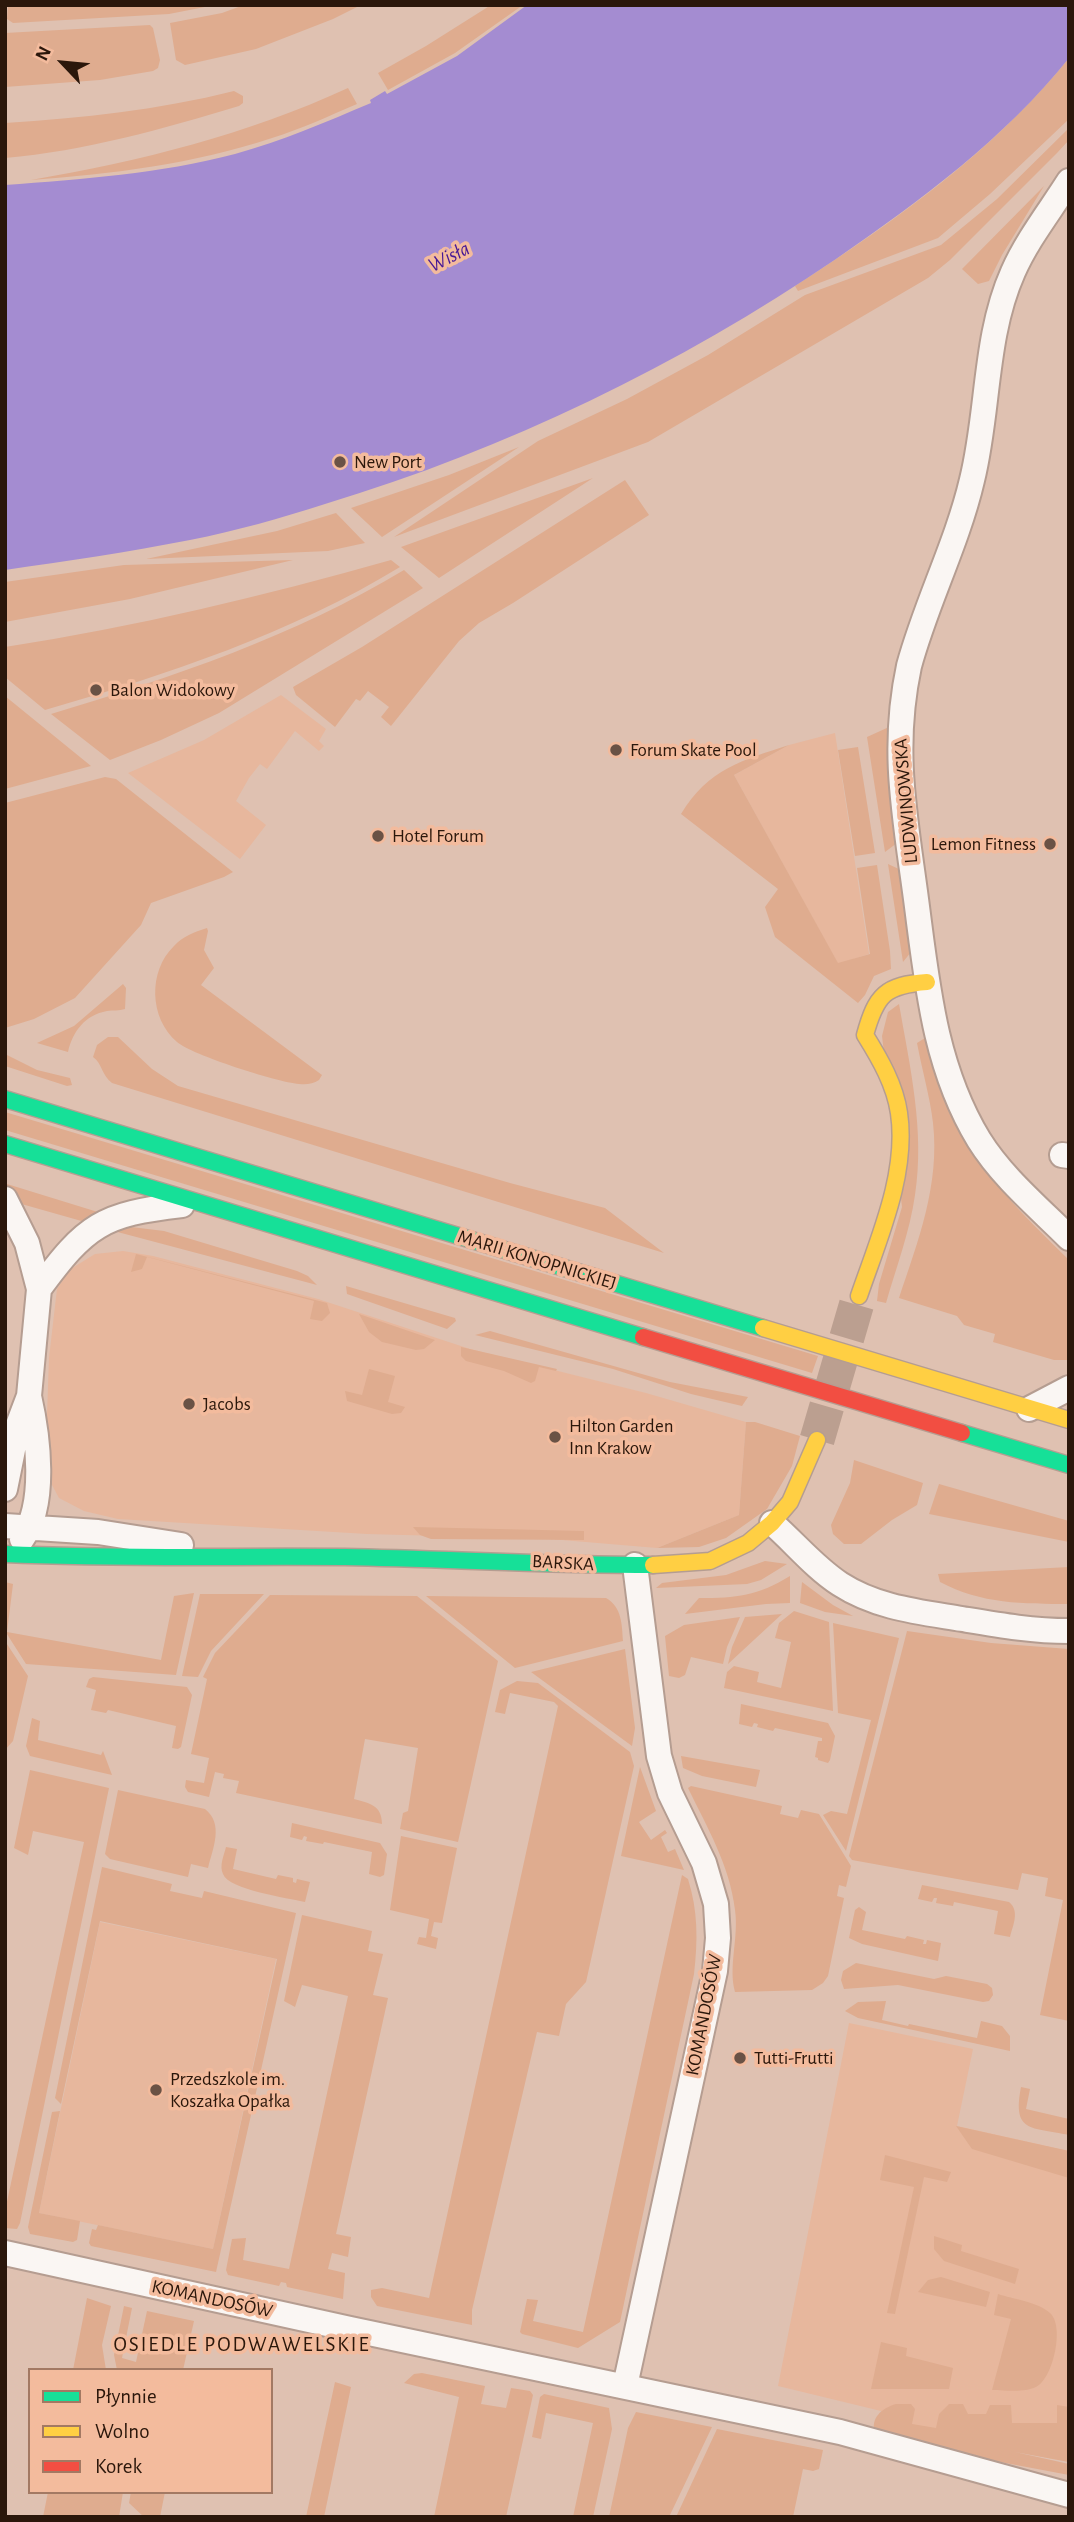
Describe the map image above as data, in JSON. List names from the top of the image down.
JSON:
{
  "streets": {
    "main road": ["MARII KONOPNICKIEJ", "BARSKA"],
    "street": ["LUDWINOWSKA", "KOMANDOSÓW"]
  },
  "crossings": [
    ["BARSKA", "KOMANDOSÓW"]
  ],
  "districts": ["OSIEDLE PODWAWELSKIE"],
  "water": ["Wisła"],
  "places": [
    "New Port",
    "Balon Widokowy",
    "Forum Skate Pool",
    "Hotel Forum",
    "Lemon Fitness",
    "Jacobs",
    "Hilton Garden Inn Krakow",
    "Tutti-Frutti",
    "Przedszkole im. Koszałka Opałka"
  ],
  "legend": ["Płynnie", "Wolno", "Korek"],
  "north": "top left"
}
